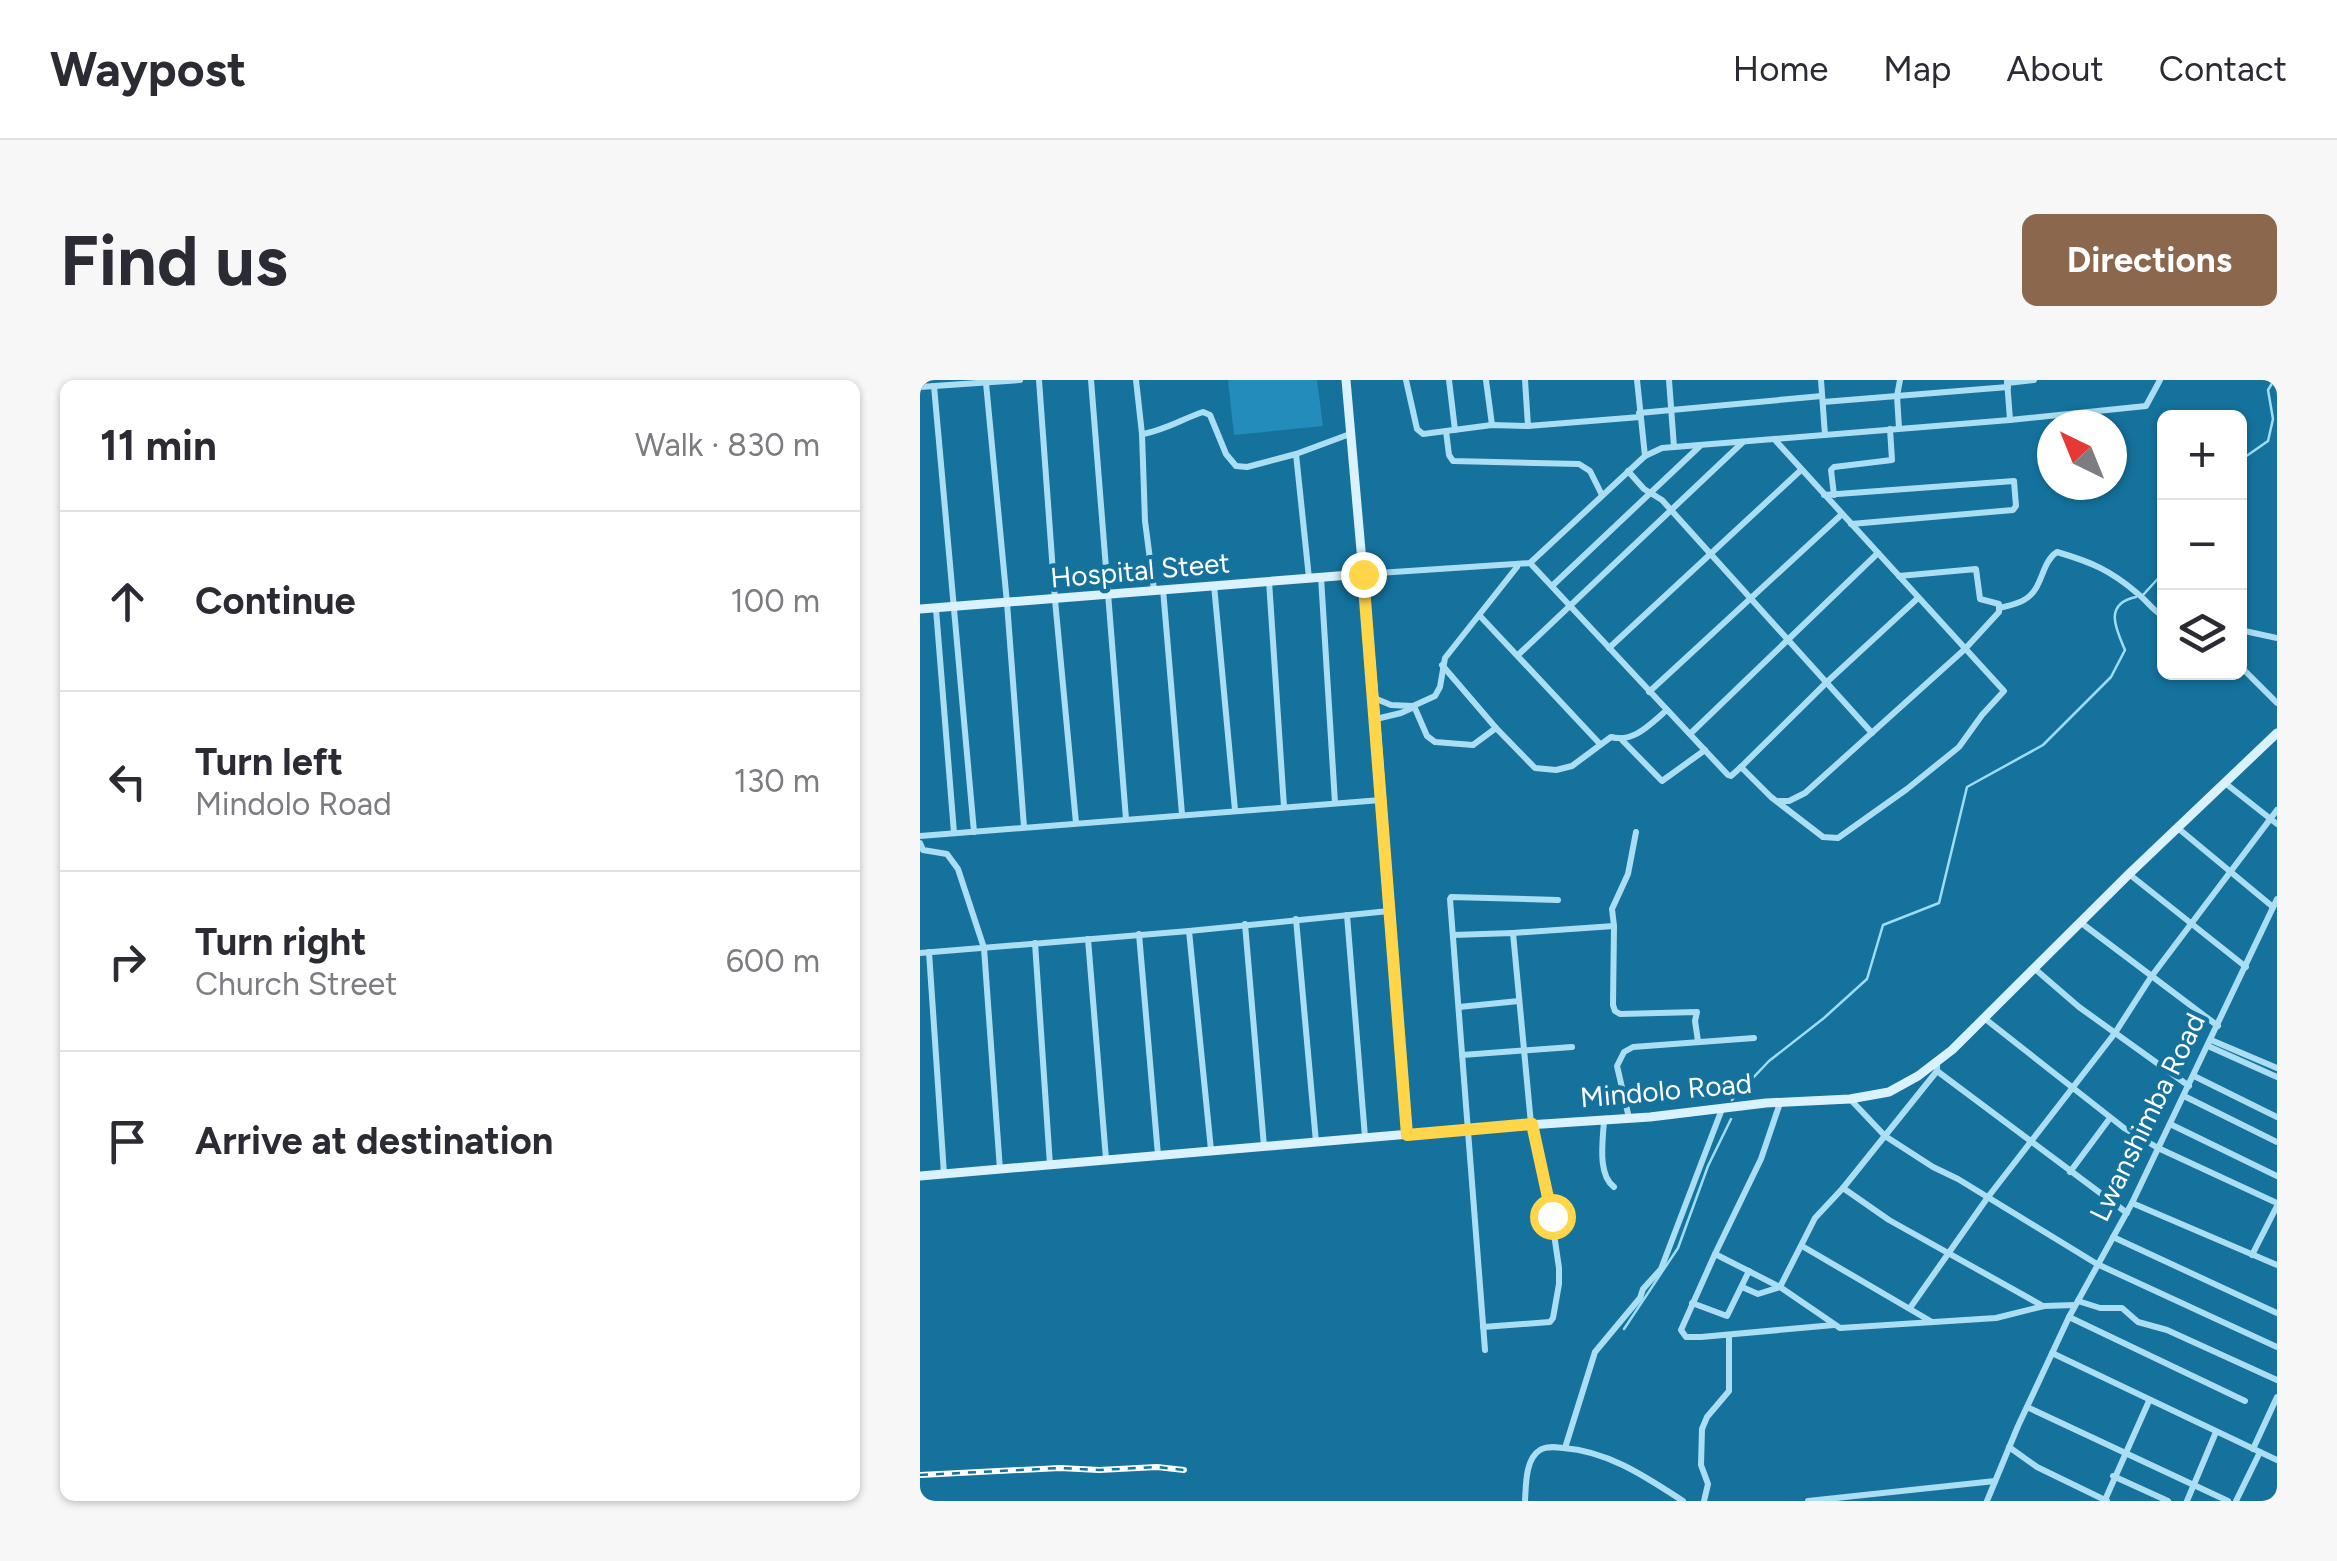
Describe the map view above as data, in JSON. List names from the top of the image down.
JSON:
{
  "streets": {
    "street": ["Hospital Steet", "Mindolo Road", "Lwanshimba Road"]
  },
  "north": "top left",
  "page": {
    "header": "Waypost",
    "nav": [
      "Home",
      "Map",
      "About",
      "Contact"
    ],
    "buttons": "Directions",
    "title": "Find us",
    "heading": ["11 min", "Walk · 830 m"],
    "map_buttons": ["+", "−"],
    "list": [
      ["Continue", "100 m"],
      ["Turn left", "Mindolo Road", "130 m"],
      ["Turn right", "Church Street", "600 m"],
      "Arrive at destination"
    ]
  }
}
